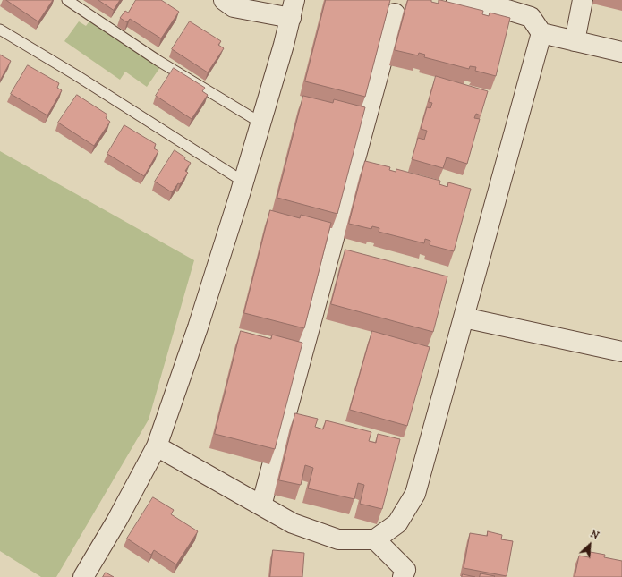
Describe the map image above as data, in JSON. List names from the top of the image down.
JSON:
{
  "north": "top right"
}
